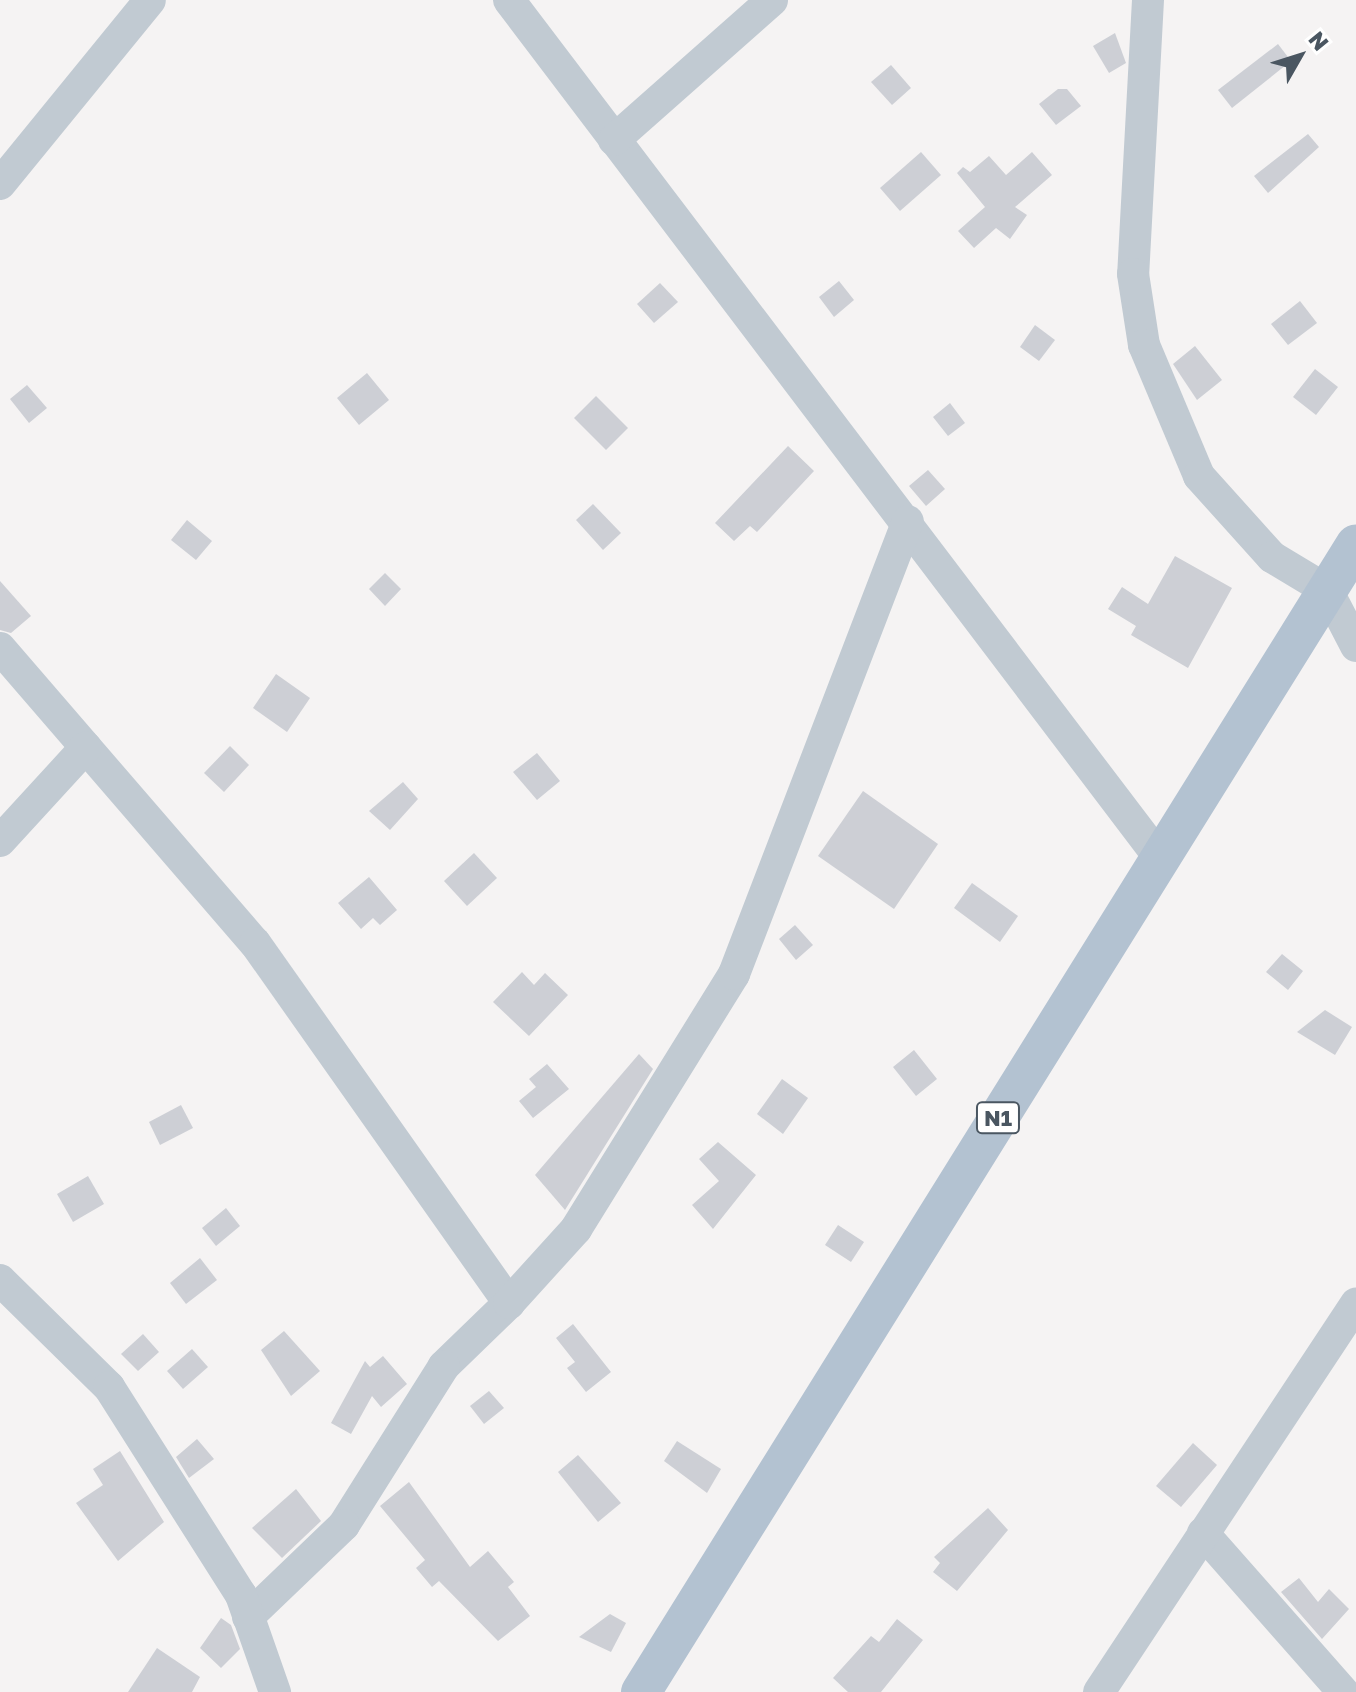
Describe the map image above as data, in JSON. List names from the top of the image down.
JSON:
{
  "streets": {
    "main road": ["N1"]
  },
  "north": "top right"
}
